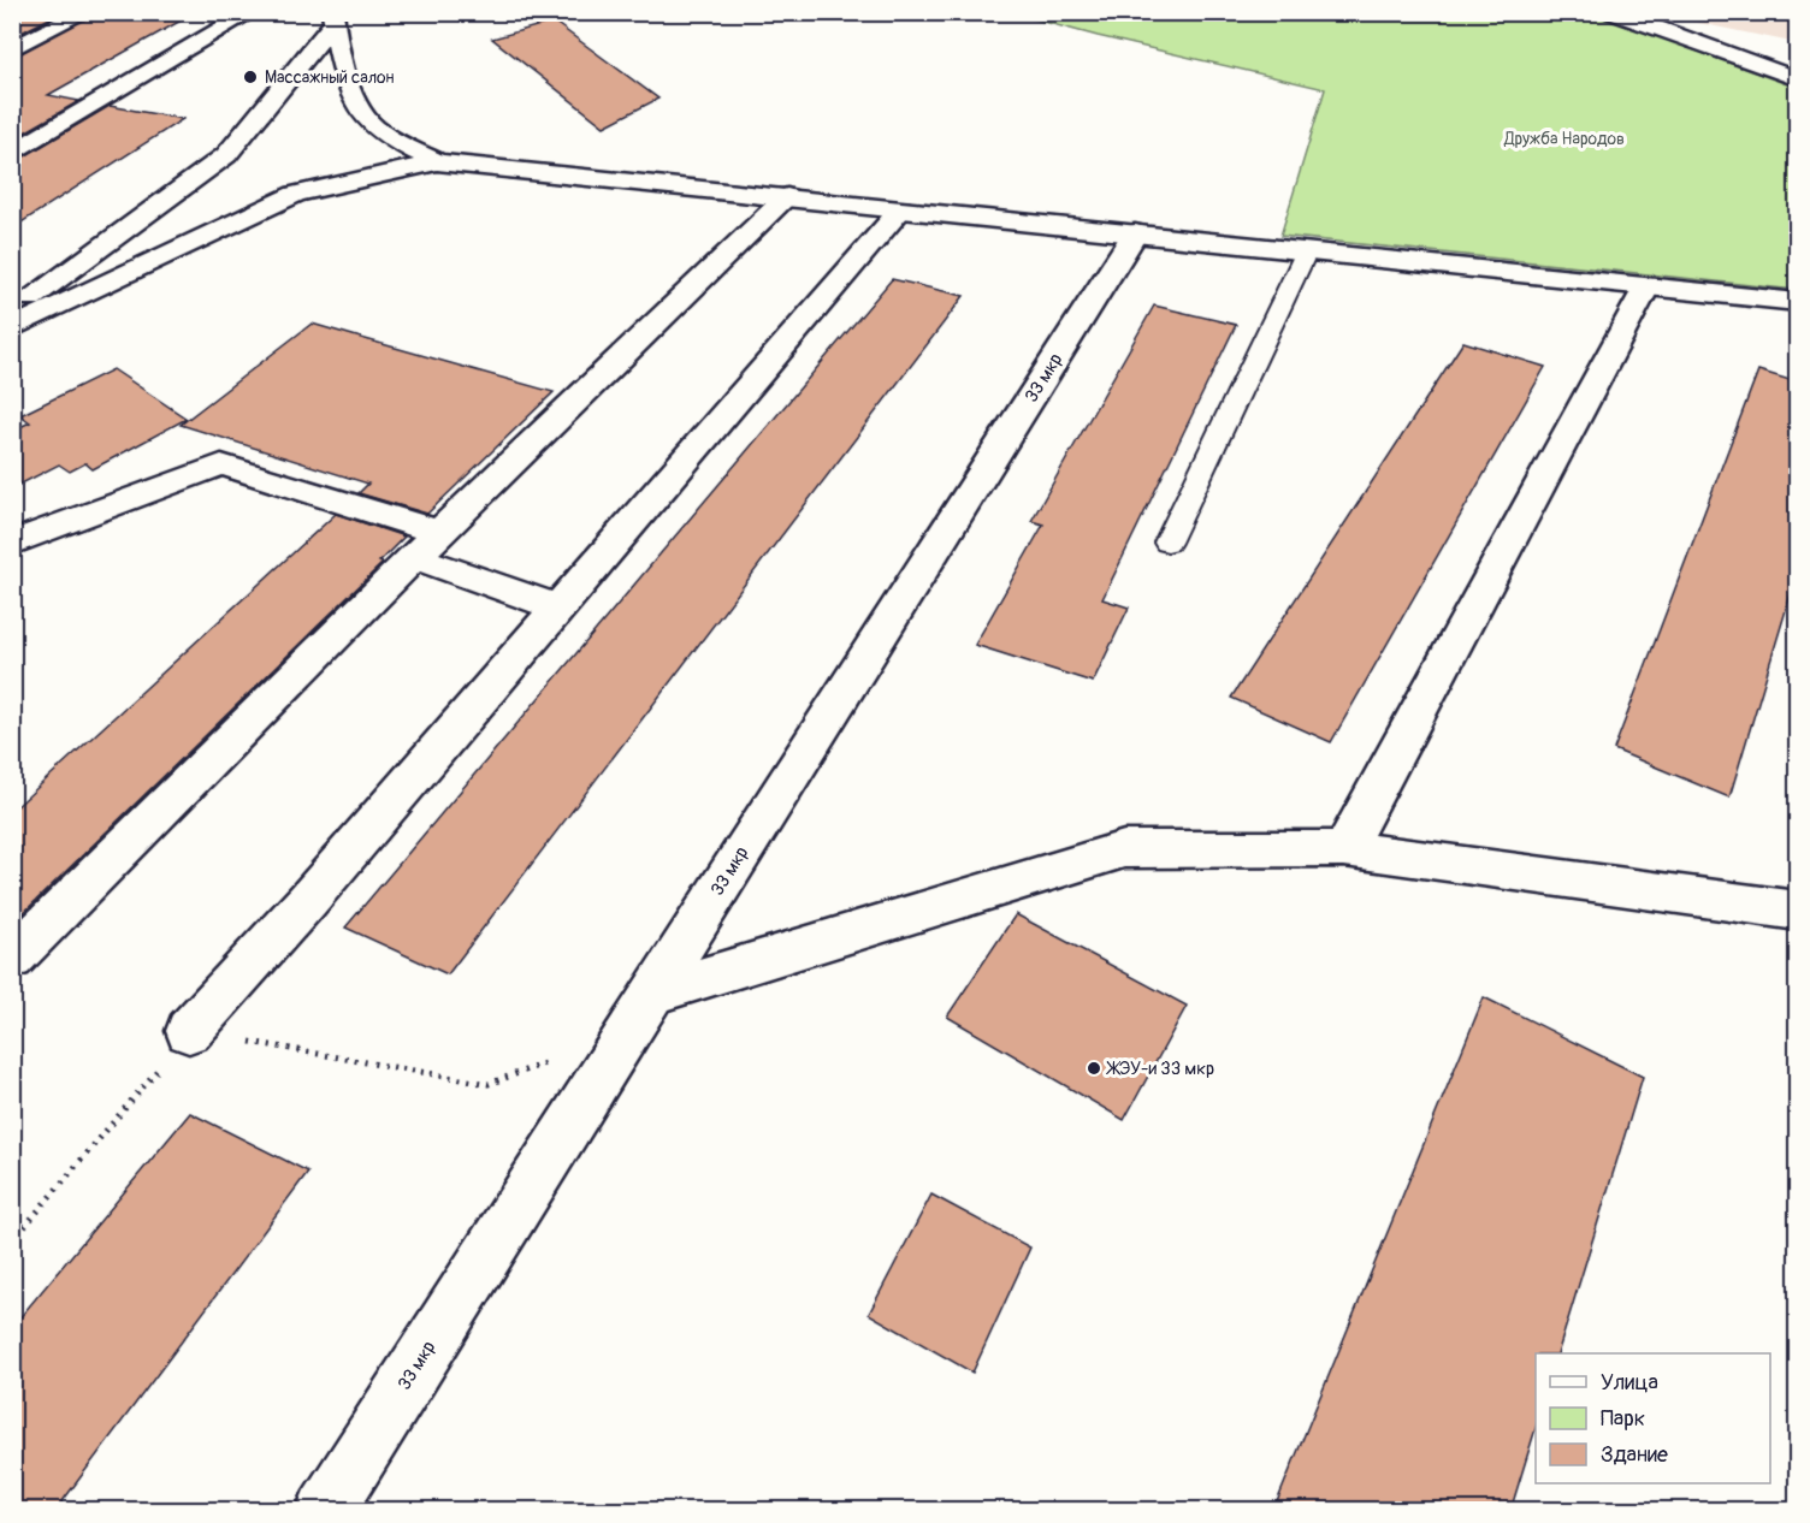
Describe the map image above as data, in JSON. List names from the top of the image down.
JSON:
{
  "streets": {
    "street": ["33 мкр"]
  },
  "parks": ["Дружба Народов"],
  "places": ["Массажный салон", "ЖЭУ-и 33 мкр"],
  "legend": ["Улица", "Парк", "Здание"]
}
